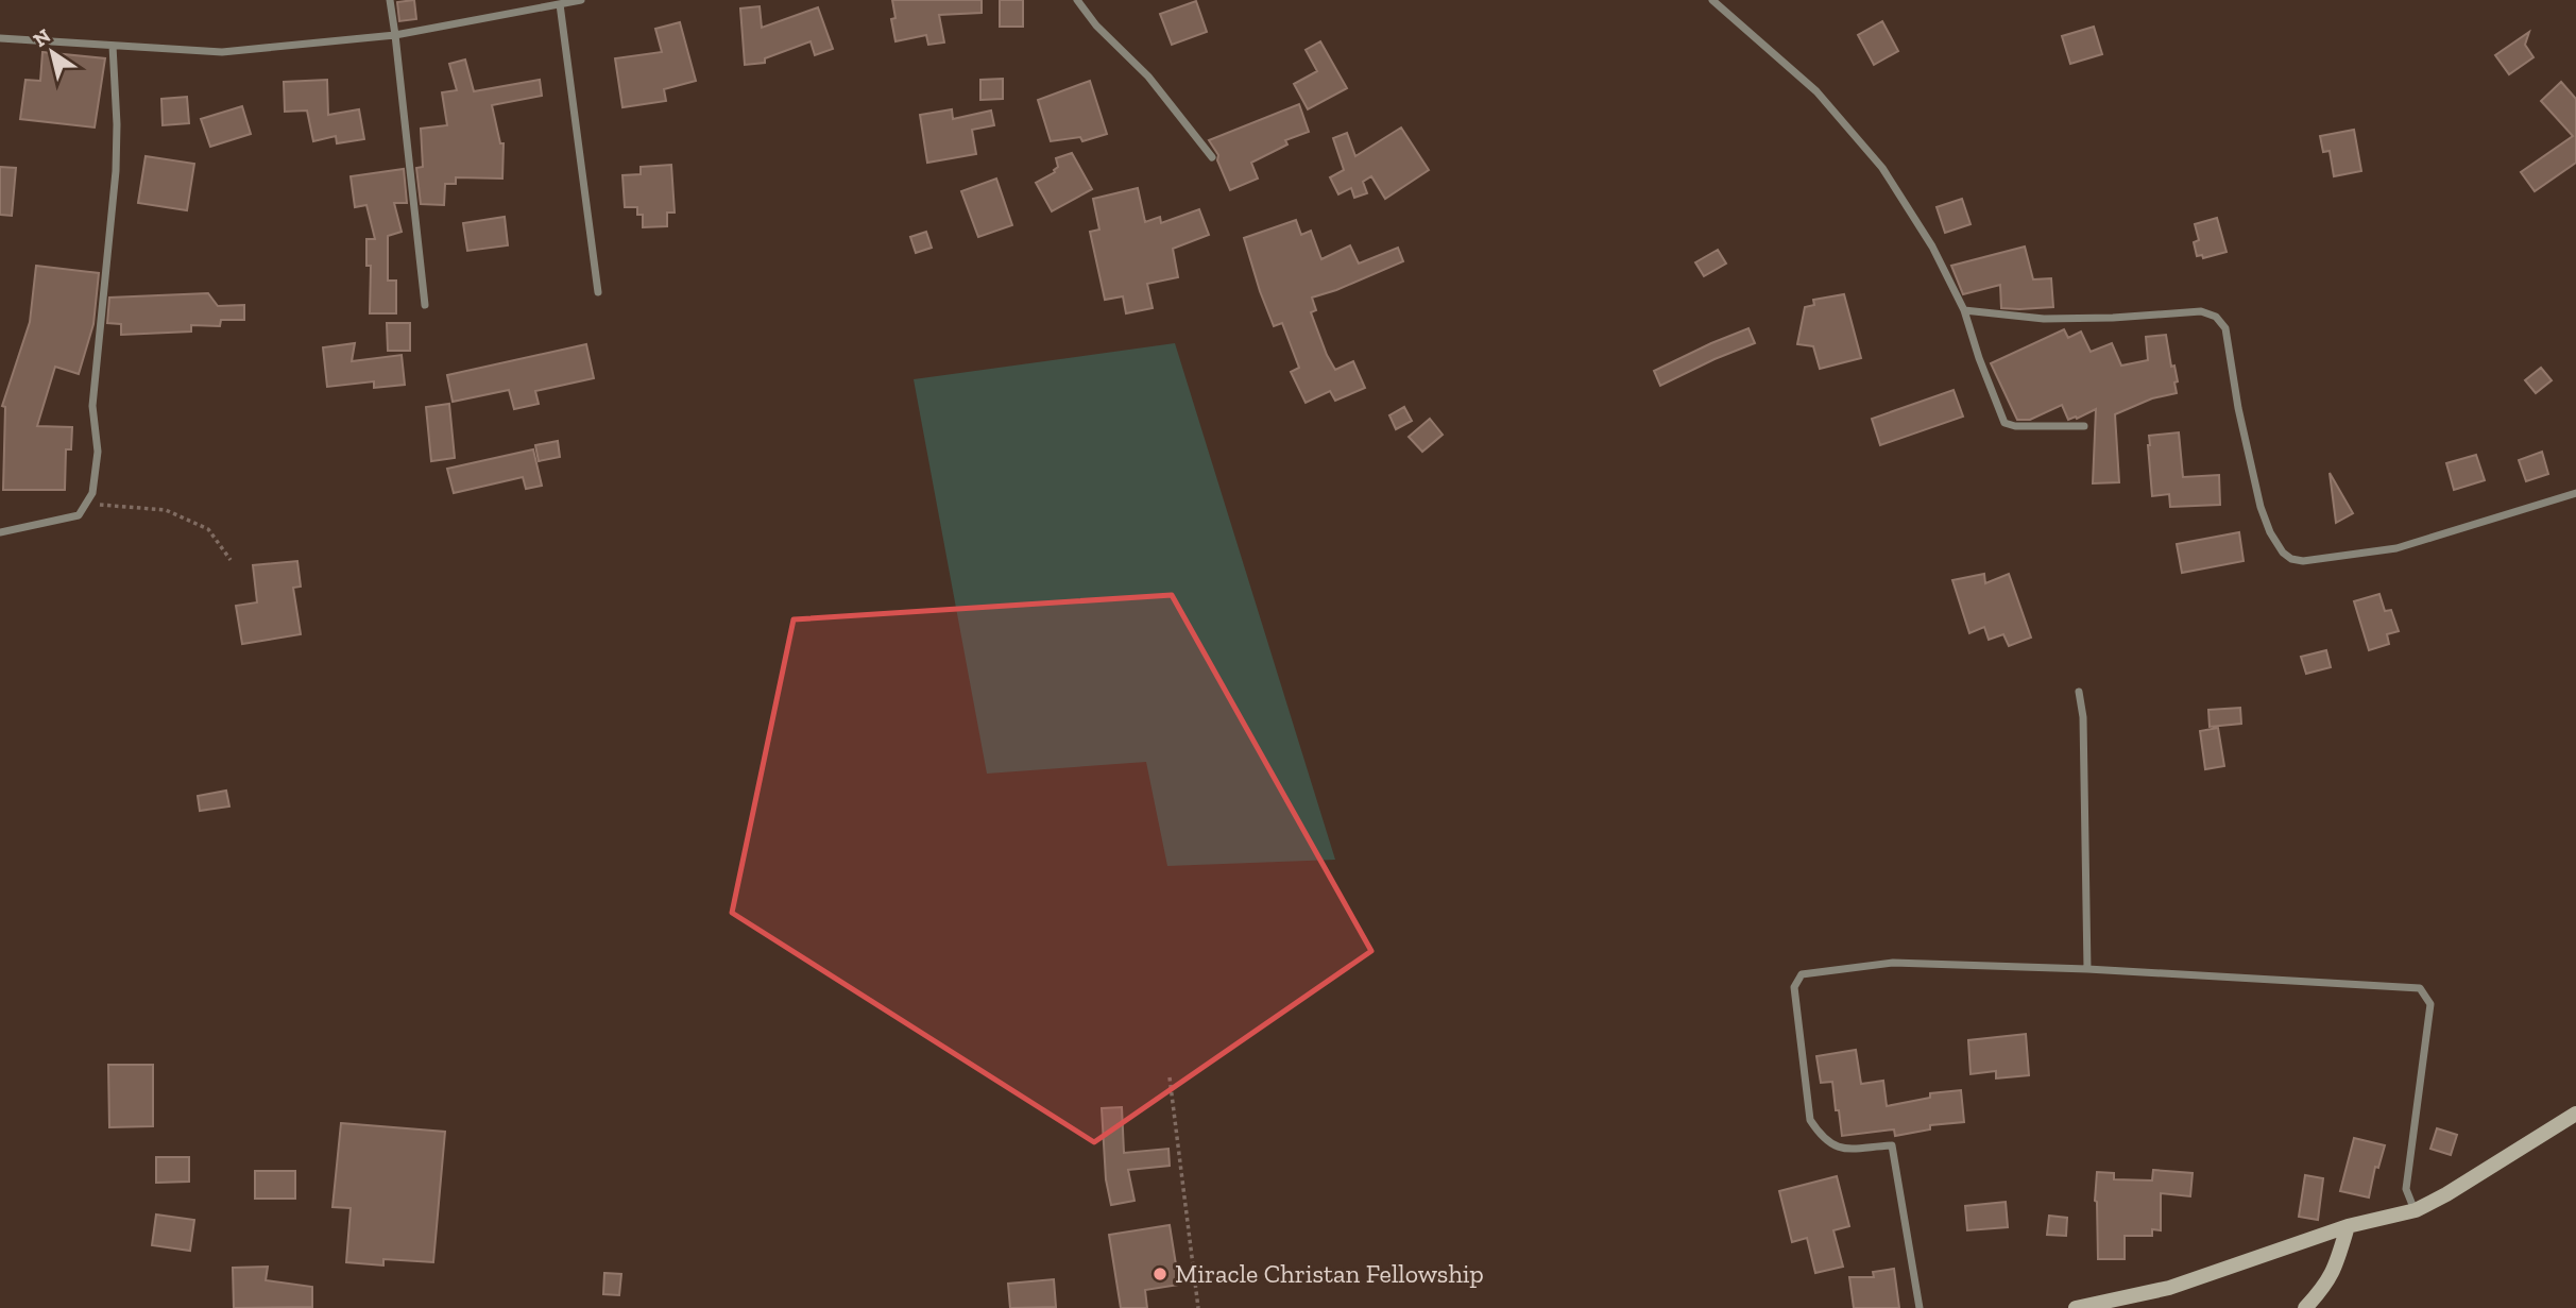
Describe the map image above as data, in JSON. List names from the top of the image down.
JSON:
{
  "places": ["Miracle Christan Fellowship"],
  "north": "top left"
}
